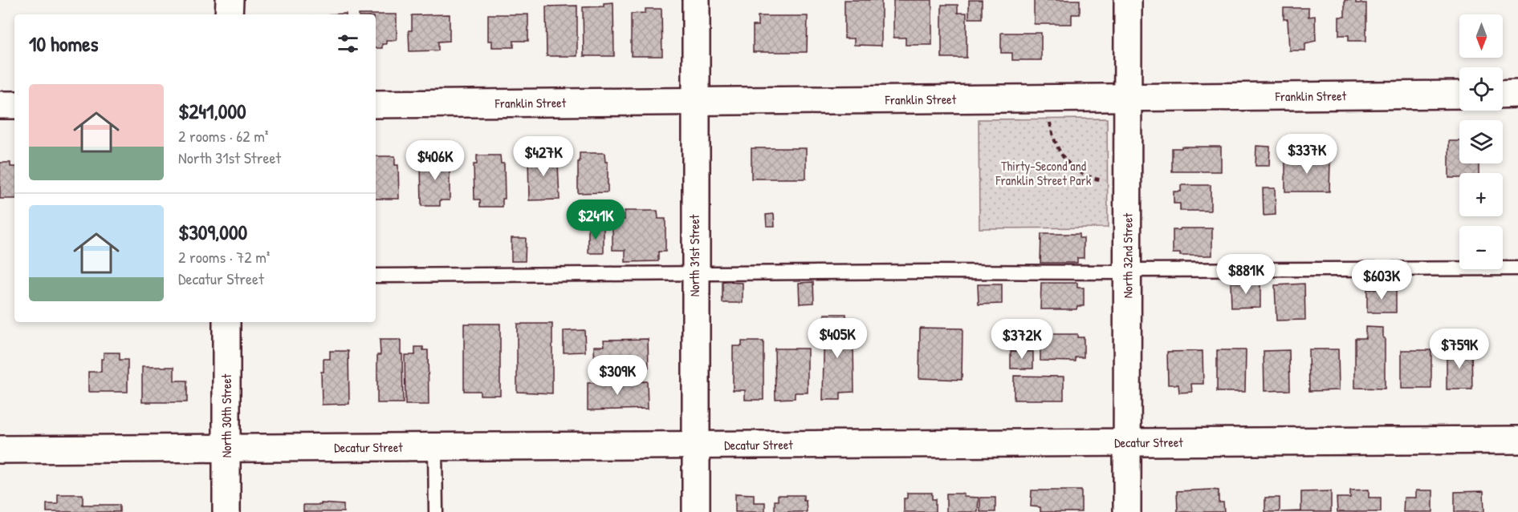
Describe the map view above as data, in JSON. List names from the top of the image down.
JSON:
{
  "streets": {
    "street": [
      "Franklin Street",
      "North 31st Street",
      "North 32nd Street",
      "North 30th Street",
      "Decatur Street"
    ]
  },
  "crossings": [
    ["Franklin Street", "North 31st Street"],
    ["Franklin Street", "North 32nd Street"],
    ["North 31st Street", "Decatur Street"],
    ["North 32nd Street", "Decatur Street"],
    ["North 30th Street", "Decatur Street"]
  ],
  "parks": ["Thirty-Second and Franklin Street Park"],
  "north": "bottom",
  "page": {
    "map_buttons": ["+", "−"],
    "heading": "10 homes",
    "list": [
      {
        "name": "$241,000",
        "note": "2 rooms · 62 m² · North 31st Street"
      },
      {
        "name": "$309,000",
        "note": "2 rooms · 72 m² · Decatur Street"
      }
    ],
    "price": [
      "$337K",
      "$427K",
      "$406K",
      "$241K",
      "$881K",
      "$603K",
      "$405K",
      "$372K",
      "$759K",
      "$309K"
    ]
  }
}
